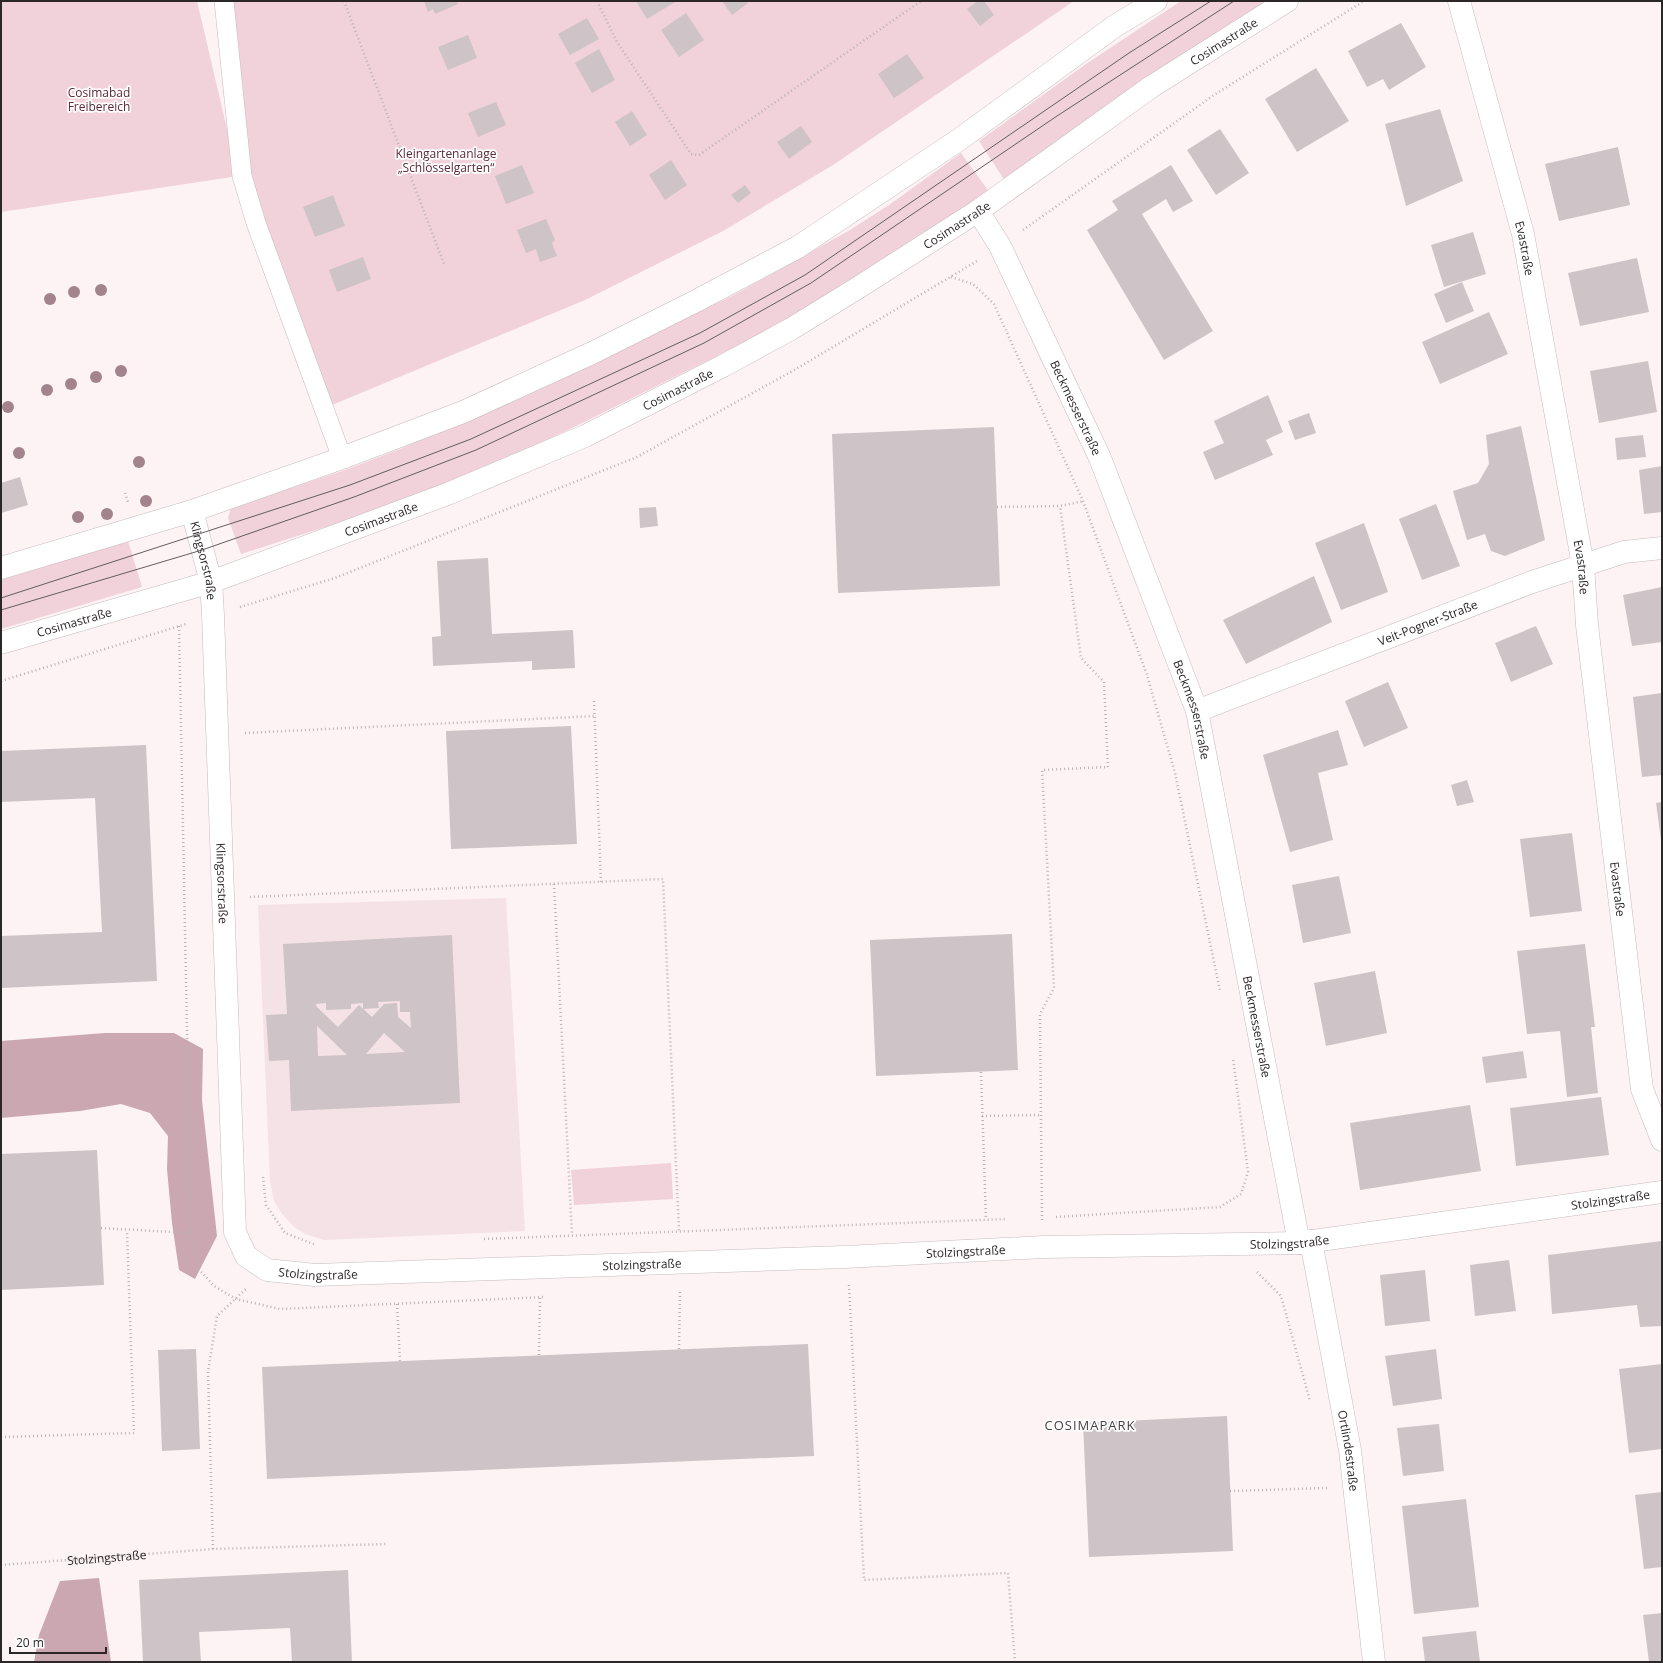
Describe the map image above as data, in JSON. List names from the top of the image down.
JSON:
{
  "streets": {
    "street": [
      "Cosimastraße",
      "Evastraße",
      "Beckmesserstraße",
      "Klingsorstraße",
      "Veit-Pogner-Straße",
      "Stolzingstraße",
      "Ortlindestraße"
    ]
  },
  "crossings": [
    ["Cosimastraße", "Beckmesserstraße"],
    ["Cosimastraße", "Klingsorstraße"],
    ["Evastraße", "Veit-Pogner-Straße"],
    ["Beckmesserstraße", "Veit-Pogner-Straße"],
    ["Beckmesserstraße", "Stolzingstraße"],
    ["Beckmesserstraße", "Ortlindestraße"],
    ["Klingsorstraße", "Stolzingstraße"],
    ["Stolzingstraße", "Ortlindestraße"]
  ],
  "districts": ["COSIMAPARK"],
  "parks": ["Cosimabad Freibereich", "Kleingartenanlage „Schlösselgarten“"],
  "scale_bar": "20 m"
}
